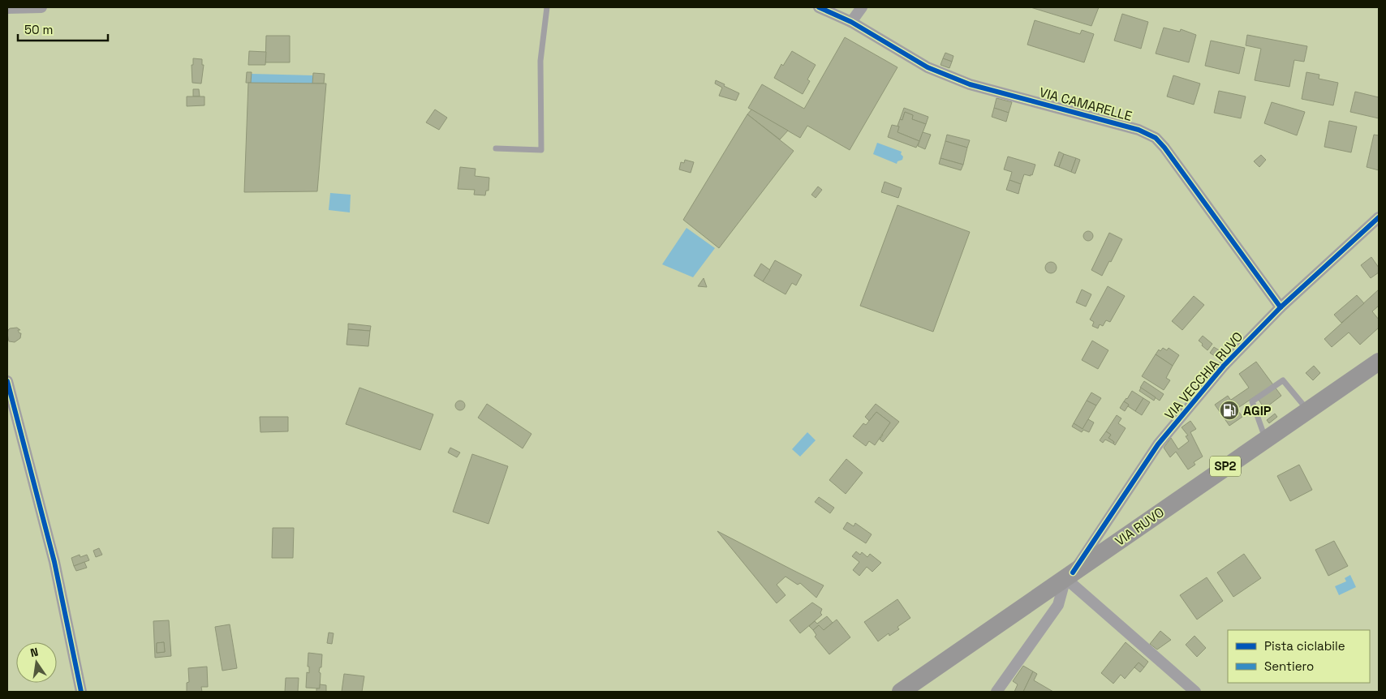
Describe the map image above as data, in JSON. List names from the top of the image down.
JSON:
{
  "streets": {
    "main road": ["SP2", "VIA RUVO"],
    "street": ["VIA CAMARELLE", "VIA VECCHIA RUVO"]
  },
  "crossings": [
    ["VIA CAMARELLE", "VIA VECCHIA RUVO"],
    ["VIA VECCHIA RUVO", "VIA RUVO"]
  ],
  "places": {
    "fuel station": ["AGIP"]
  },
  "legend": ["Pista ciclabile", "Sentiero"],
  "scale_bar": "50 m",
  "north": "top"
}
